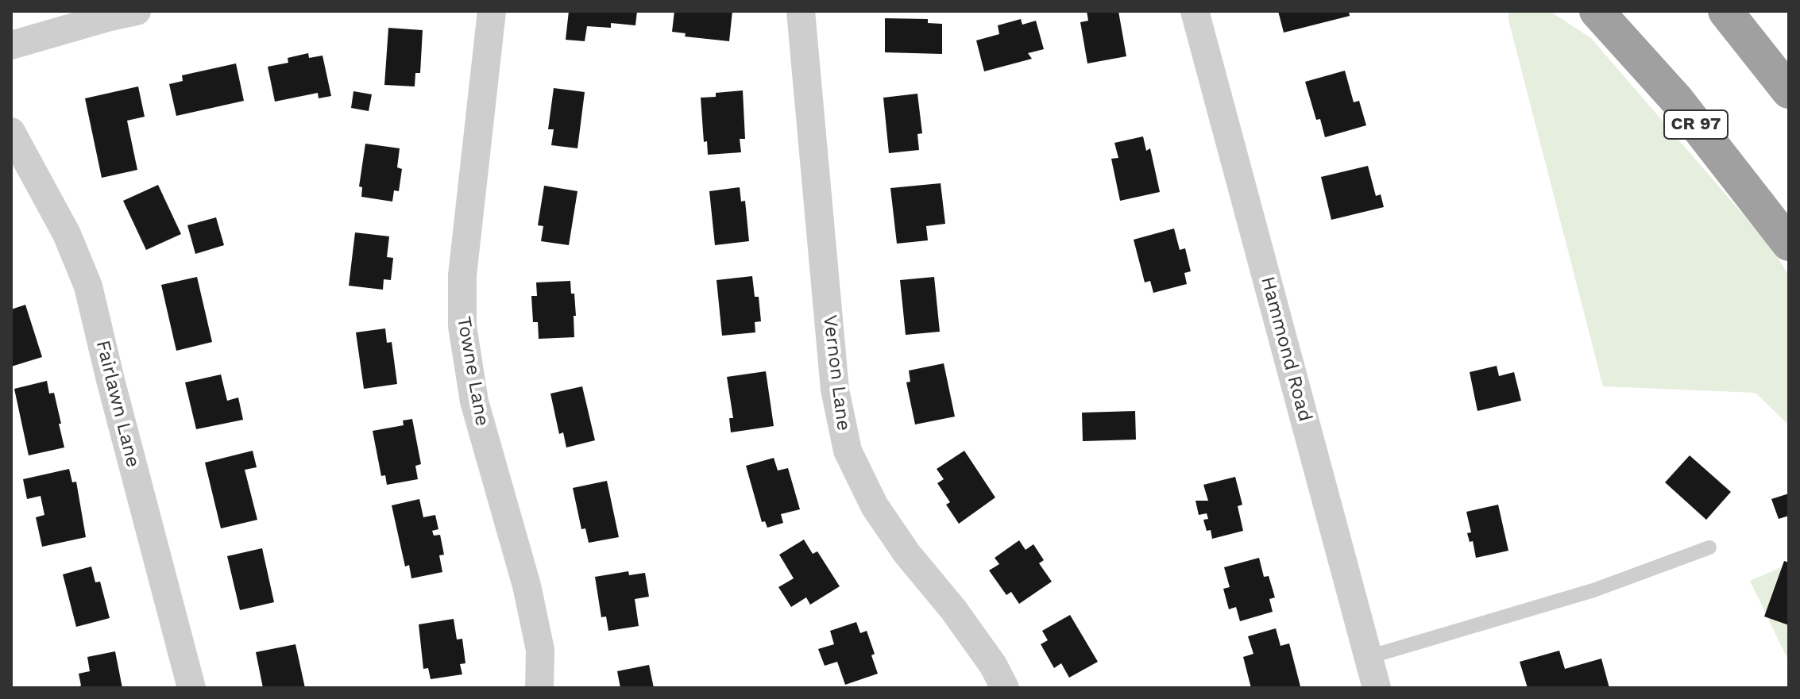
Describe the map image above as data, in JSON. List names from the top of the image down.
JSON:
{
  "streets": {
    "highway": ["CR 97"],
    "street": [
      "Hammond Road",
      "Towne Lane",
      "Vernon Lane",
      "Fairlawn Lane"
    ]
  }
}
